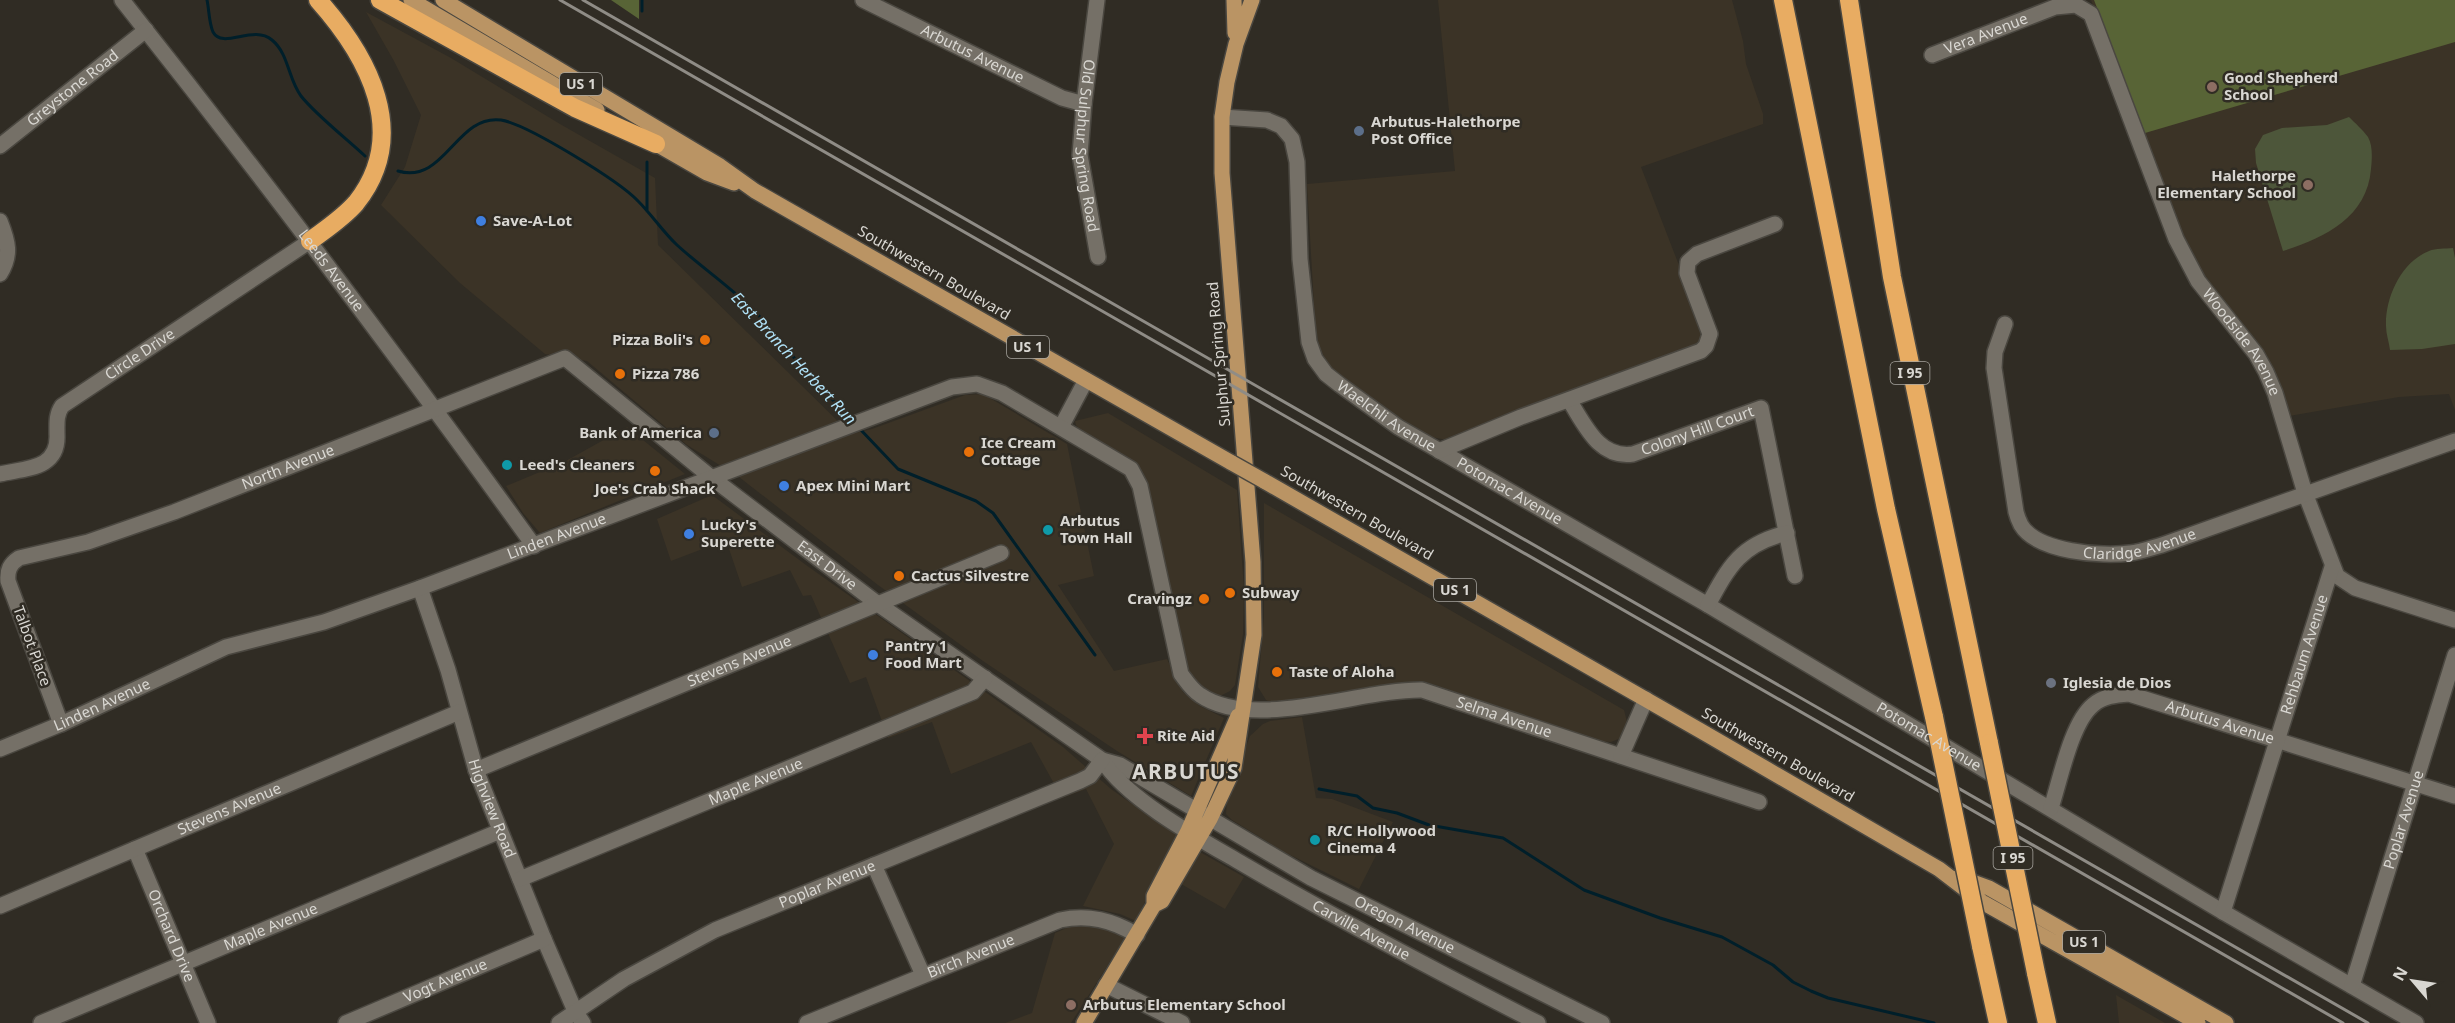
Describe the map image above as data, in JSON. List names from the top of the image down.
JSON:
{
  "streets": {
    "highway": ["I 95"],
    "main road": ["US 1", "Southwestern Boulevard", "Sulphur Spring Road"],
    "street": [
      "Vera Avenue",
      "Arbutus Avenue",
      "Greystone Road",
      "Old Sulphur Spring Road",
      "Leeds Avenue",
      "Woodside Avenue",
      "Circle Drive",
      "Waelchli Avenue",
      "Colony Hill Court",
      "North Avenue",
      "Potomac Avenue",
      "Linden Avenue",
      "Claridge Avenue",
      "East Drive",
      "Talbot Place",
      "Rehbaum Avenue",
      "Stevens Avenue",
      "Selma Avenue",
      "Maple Avenue",
      "Highview Road",
      "Poplar Avenue",
      "Oregon Avenue",
      "Carville Avenue",
      "Orchard Drive",
      "Birch Avenue",
      "Vogt Avenue"
    ]
  },
  "crossings": [
    ["Vera Avenue", "Woodside Avenue"],
    ["Arbutus Avenue", "Old Sulphur Spring Road"],
    ["Arbutus Avenue", "Potomac Avenue"],
    ["Arbutus Avenue", "Rehbaum Avenue"],
    ["Arbutus Avenue", "Poplar Avenue"],
    ["Greystone Road", "Leeds Avenue"],
    ["Leeds Avenue", "Circle Drive"],
    ["Leeds Avenue", "North Avenue"],
    ["Leeds Avenue", "Linden Avenue"],
    ["Woodside Avenue", "Claridge Avenue"],
    ["Woodside Avenue", "Rehbaum Avenue"],
    ["Sulphur Spring Road", "Waelchli Avenue"],
    ["Sulphur Spring Road", "East Drive"],
    ["Sulphur Spring Road", "Selma Avenue"],
    ["Sulphur Spring Road", "Oregon Avenue"],
    ["Sulphur Spring Road", "Carville Avenue"],
    ["Sulphur Spring Road", "Birch Avenue"],
    ["Waelchli Avenue", "Colony Hill Court"],
    ["Waelchli Avenue", "Potomac Avenue"],
    ["North Avenue", "East Drive"],
    ["North Avenue", "Talbot Place"],
    ["Potomac Avenue", "Rehbaum Avenue"],
    ["Potomac Avenue", "Poplar Avenue"],
    ["Linden Avenue", "East Drive"],
    ["Linden Avenue", "Talbot Place"],
    ["Linden Avenue", "Highview Road"],
    ["East Drive", "Stevens Avenue"],
    ["East Drive", "Maple Avenue"],
    ["East Drive", "Poplar Avenue"],
    ["East Drive", "Oregon Avenue"],
    ["East Drive", "Carville Avenue"],
    ["Stevens Avenue", "Highview Road"],
    ["Stevens Avenue", "Orchard Drive"],
    ["Maple Avenue", "Highview Road"],
    ["Maple Avenue", "Orchard Drive"],
    ["Highview Road", "Poplar Avenue"],
    ["Highview Road", "Vogt Avenue"]
  ],
  "districts": ["ARBUTUS"],
  "water": ["East Branch Herbert Run"],
  "places": {
    "other": [
      "Good Shepherd School",
      "Arbutus-Halethorpe Post Office",
      "Halethorpe Elementary School",
      "Save-A-Lot",
      "Pizza Boli's",
      "Pizza 786",
      "Bank of America",
      "Ice Cream Cottage",
      "Leed's Cleaners",
      "Joe's Crab Shack",
      "Apex Mini Mart",
      "Arbutus Town Hall",
      "Lucky's Superette",
      "Cactus Silvestre",
      "Subway",
      "Cravingz",
      "Pantry 1 Food Mart",
      "Taste of Aloha",
      "Iglesia de Dios",
      "R/C Hollywood Cinema 4",
      "Arbutus Elementary School"
    ],
    "health": ["Rite Aid"]
  },
  "north": "top left"
}
